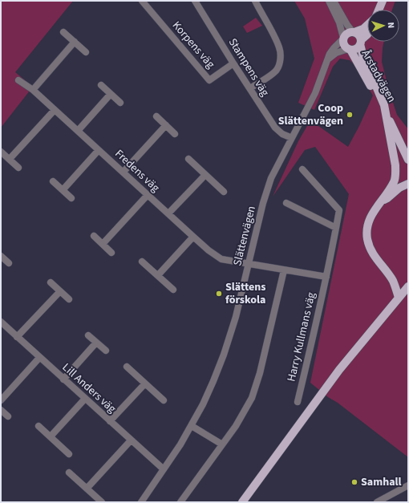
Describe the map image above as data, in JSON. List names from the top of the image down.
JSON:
{
  "streets": {
    "main road": ["Årstadvägen"],
    "street": [
      "Korpens väg",
      "Stampens väg",
      "Fredens väg",
      "Slättenvägen",
      "Harry Kullmans väg",
      "Lill Anders väg"
    ]
  },
  "crossings": [
    ["Korpens väg", "Stampens väg"],
    ["Stampens väg", "Slättenvägen"],
    ["Årstadvägen", "Slättenvägen"],
    ["Fredens väg", "Slättenvägen"],
    ["Slättenvägen", "Lill Anders väg"]
  ],
  "places": ["Coop Slättenvägen", "Slättens förskola", "Samhall"],
  "north": "right"
}
